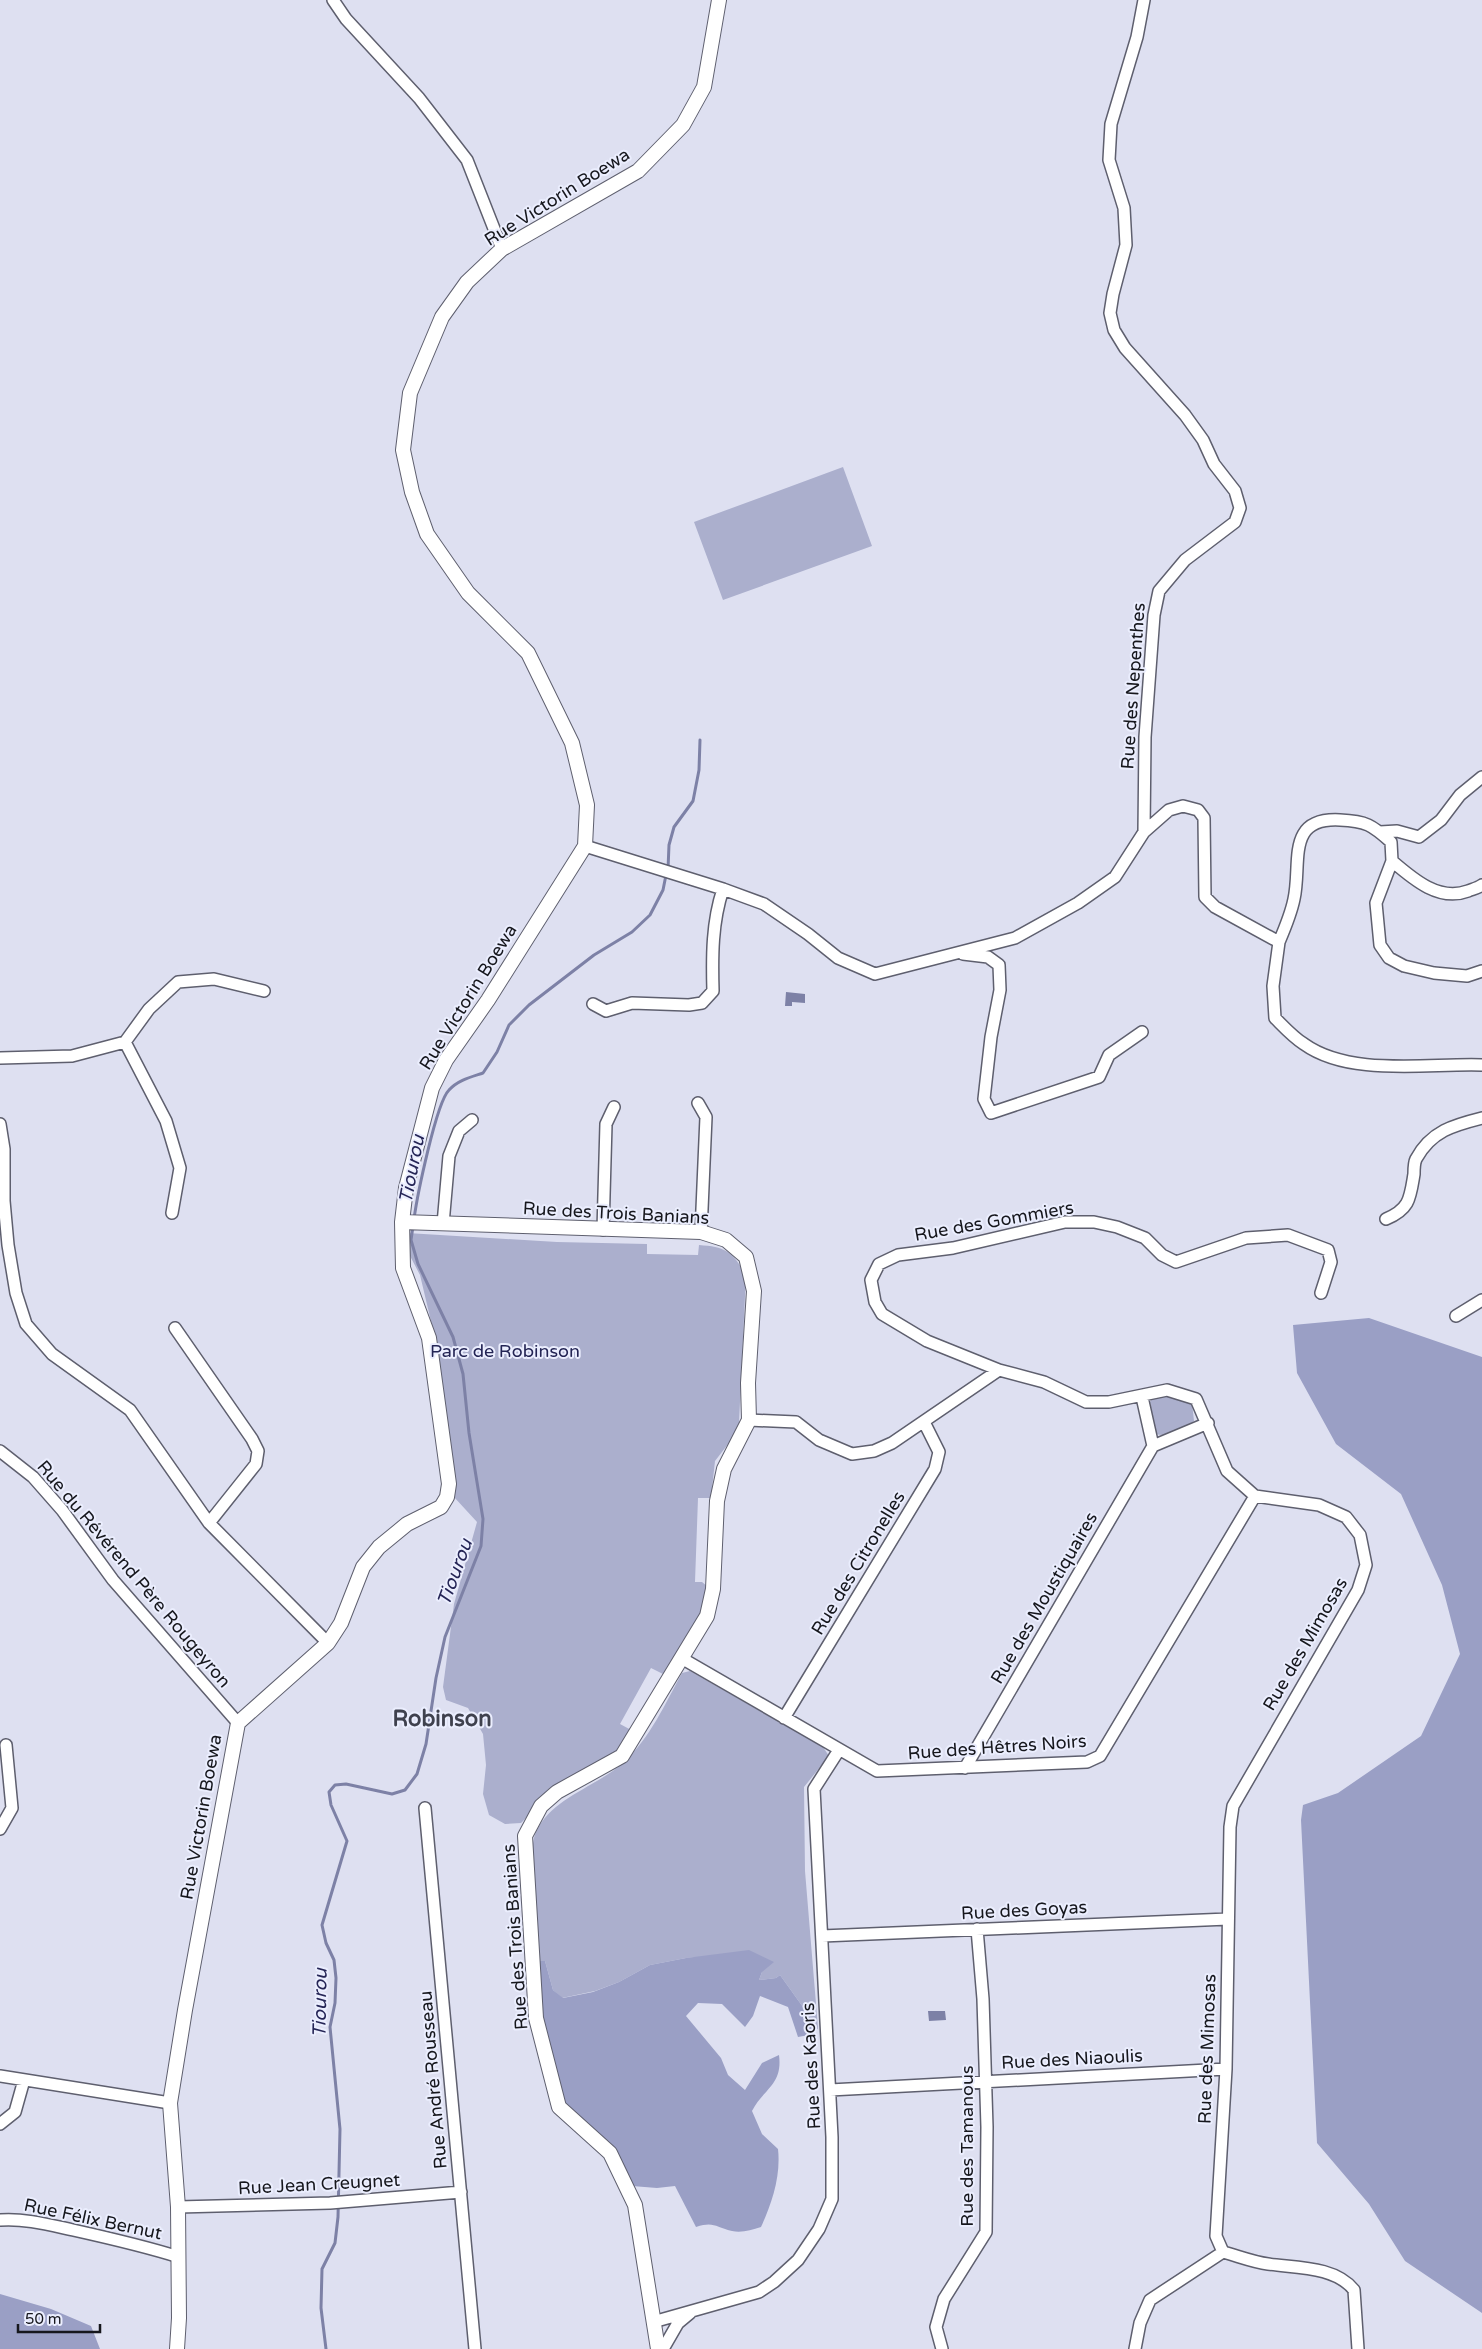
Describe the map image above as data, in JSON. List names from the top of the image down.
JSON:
{
  "streets": {
    "street": [
      "Rue Victorin Boewa",
      "Rue des Nepenthes",
      "Rue des Trois Banians",
      "Rue des Gommiers",
      "Rue des Citronelles",
      "Rue du Révérend Père Rougeyron",
      "Rue des Moustiquaires",
      "Rue des Mimosas",
      "Rue des Hêtres Noirs",
      "Rue des Goyas",
      "Rue des Niaoulis",
      "Rue des Kaoris",
      "Rue André Rousseau",
      "Rue des Tamanous",
      "Rue Jean Creugnet",
      "Rue Félix Bernut"
    ]
  },
  "crossings": [
    ["Rue Victorin Boewa", "Rue des Trois Banians"],
    ["Rue Victorin Boewa", "Rue du Révérend Père Rougeyron"],
    ["Rue Victorin Boewa", "Rue Jean Creugnet"],
    ["Rue Victorin Boewa", "Rue Félix Bernut"],
    ["Rue des Trois Banians", "Rue des Hêtres Noirs"],
    ["Rue des Trois Banians", "Rue des Kaoris"],
    ["Rue des Citronelles", "Rue des Hêtres Noirs"],
    ["Rue des Moustiquaires", "Rue des Hêtres Noirs"],
    ["Rue des Mimosas", "Rue des Hêtres Noirs"],
    ["Rue des Mimosas", "Rue des Goyas"],
    ["Rue des Mimosas", "Rue des Niaoulis"],
    ["Rue des Hêtres Noirs", "Rue des Kaoris"],
    ["Rue des Goyas", "Rue des Kaoris"],
    ["Rue des Goyas", "Rue des Tamanous"],
    ["Rue des Niaoulis", "Rue des Kaoris"],
    ["Rue des Niaoulis", "Rue des Tamanous"],
    ["Rue André Rousseau", "Rue Jean Creugnet"]
  ],
  "districts": ["Robinson"],
  "water": ["Tiourou"],
  "parks": ["Parc de Robinson"],
  "scale_bar": "50 m"
}
